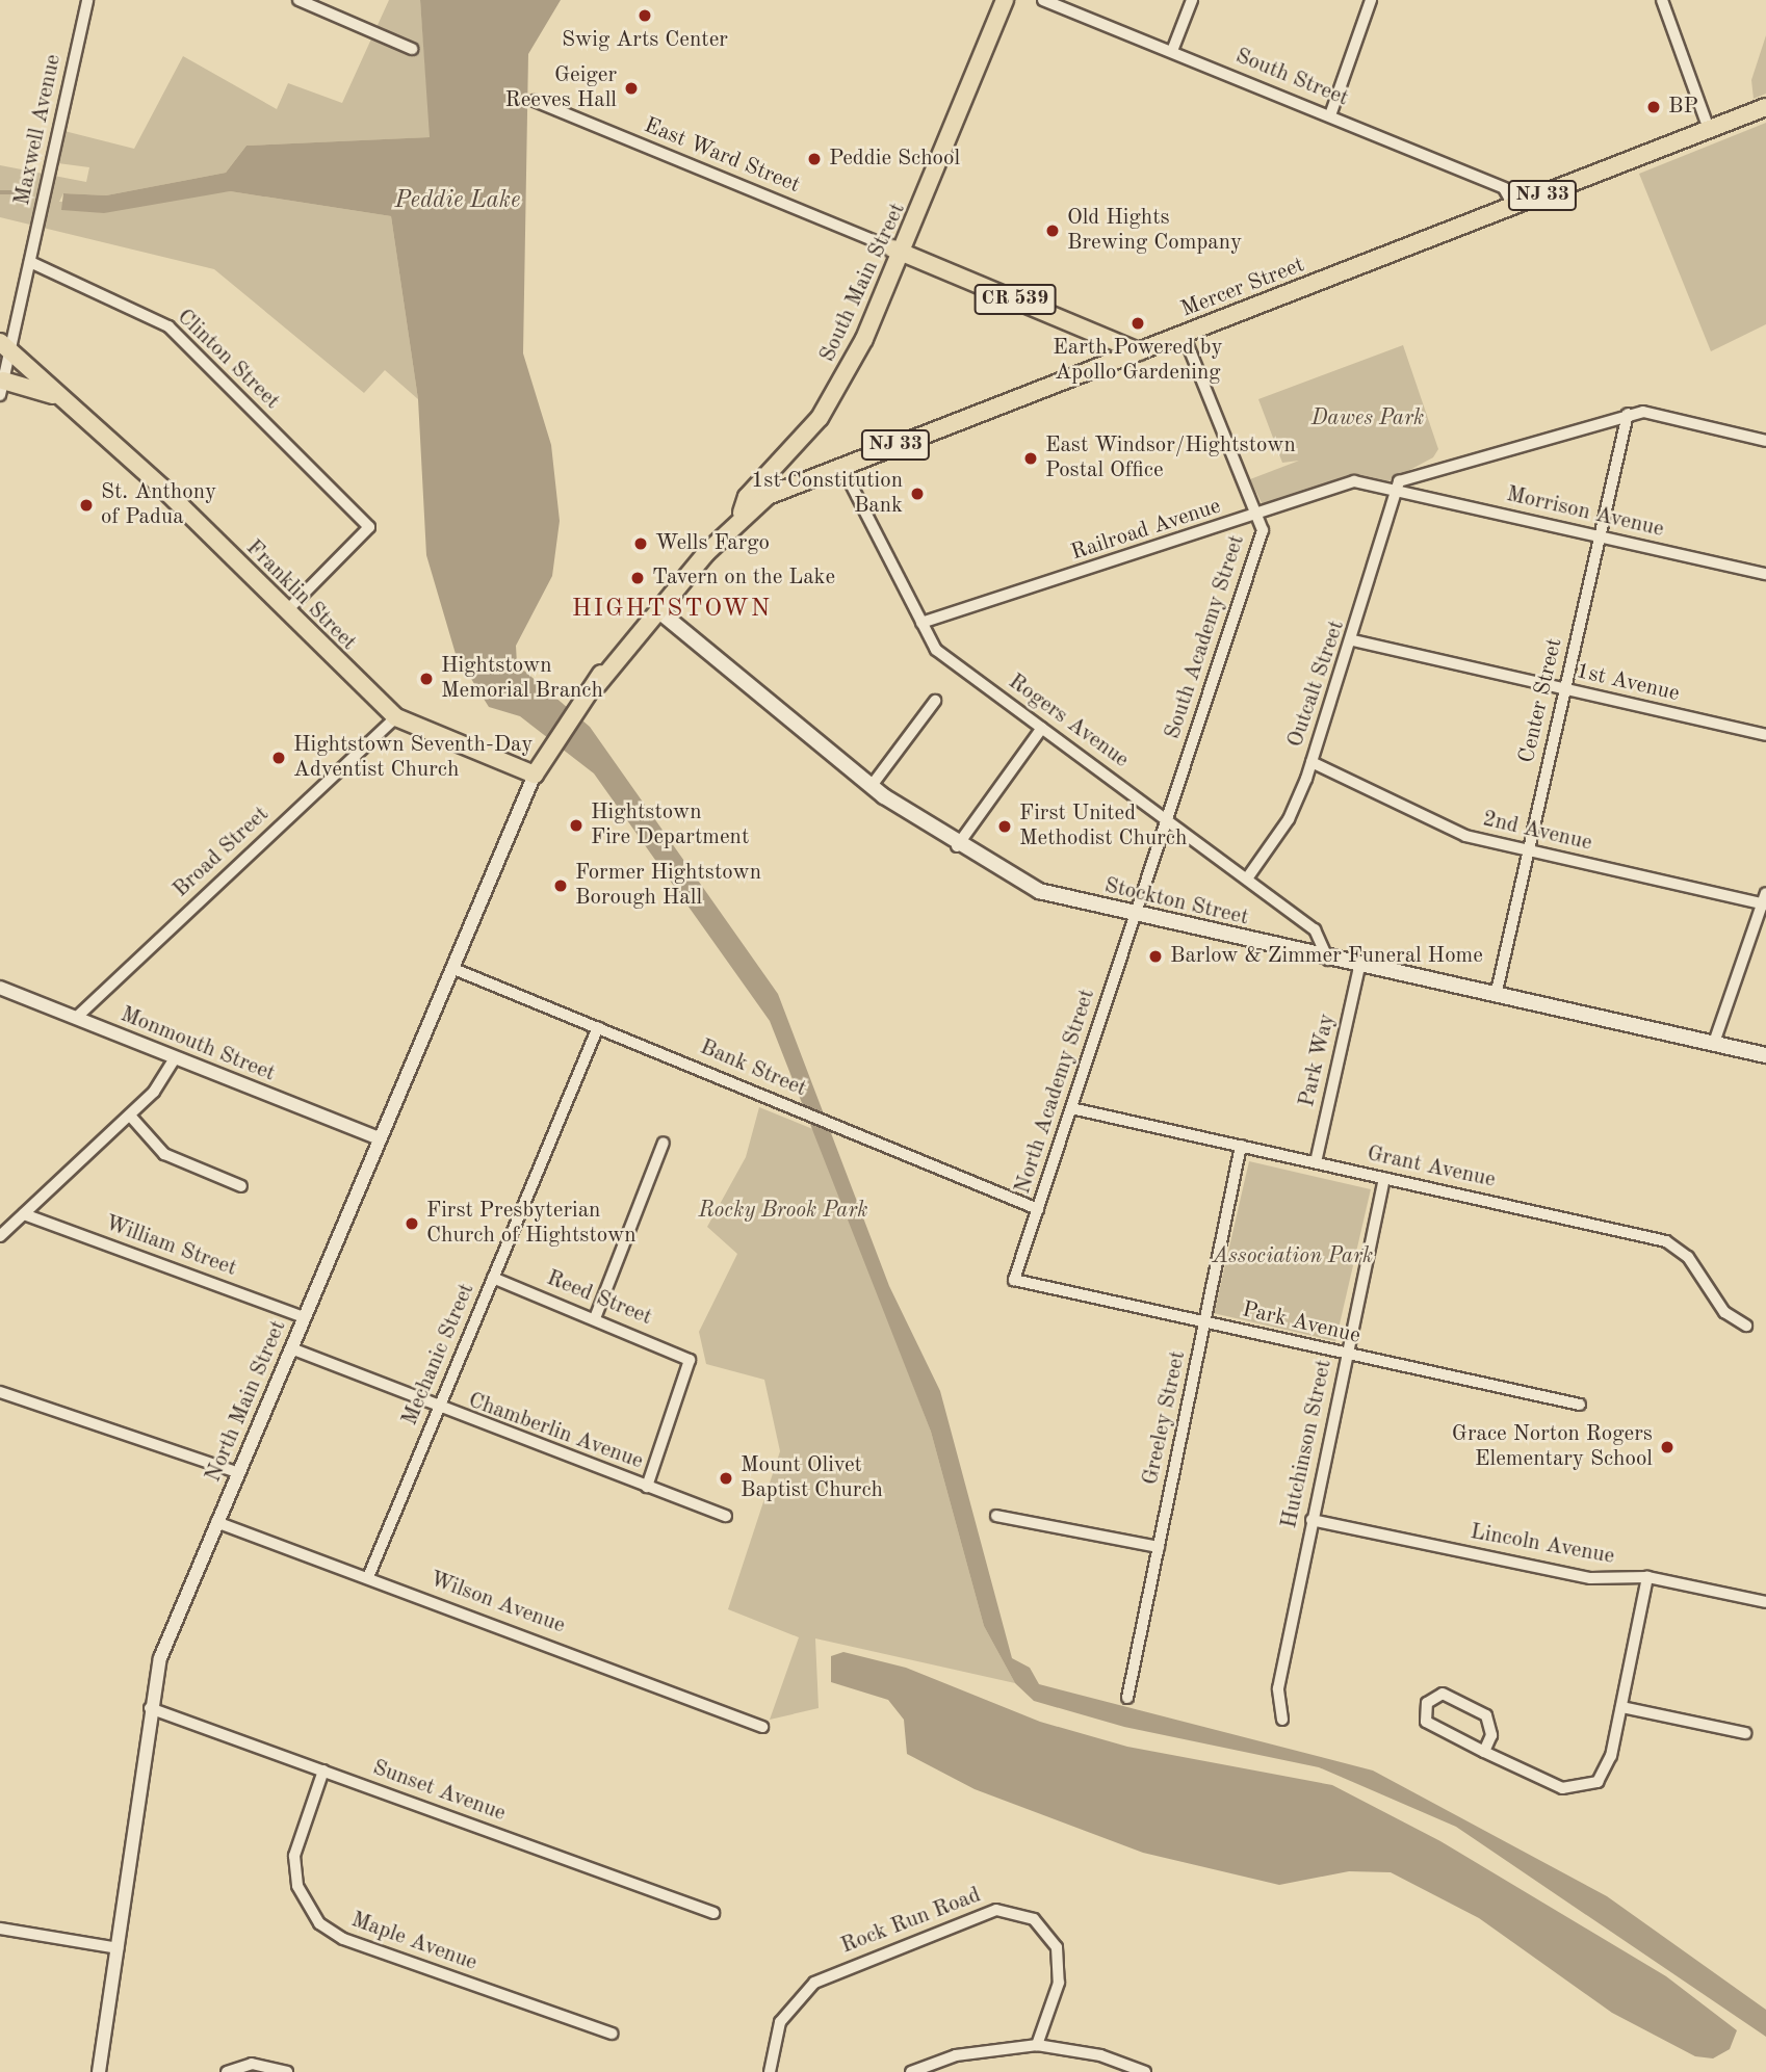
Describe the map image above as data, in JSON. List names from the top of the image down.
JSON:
{
  "streets": {
    "main road": [
      "NJ 33",
      "South Main Street",
      "Mercer Street",
      "CR 539",
      "Franklin Street",
      "Stockton Street"
    ],
    "street": [
      "South Street",
      "Maxwell Avenue",
      "East Ward Street",
      "Clinton Street",
      "Morrison Avenue",
      "Railroad Avenue",
      "South Academy Street",
      "1st Avenue",
      "Outcalt Street",
      "Center Street",
      "Rogers Avenue",
      "2nd Avenue",
      "Broad Street",
      "Monmouth Street",
      "Park Way",
      "Bank Street",
      "North Academy Street",
      "Grant Avenue",
      "William Street",
      "Reed Street",
      "Park Avenue",
      "Mechanic Street",
      "North Main Street",
      "Greeley Street",
      "Chamberlin Avenue",
      "Hutchinson Street",
      "Lincoln Avenue",
      "Wilson Avenue",
      "Sunset Avenue",
      "Rock Run Road",
      "Maple Avenue"
    ]
  },
  "crossings": [
    ["South Street", "Mercer Street"],
    ["Maxwell Avenue", "Clinton Street"],
    ["Maxwell Avenue", "Franklin Street"],
    ["East Ward Street", "South Main Street"],
    ["East Ward Street", "CR 539"],
    ["NJ 33", "South Main Street"],
    ["NJ 33", "Mercer Street"],
    ["NJ 33", "Franklin Street"],
    ["NJ 33", "Stockton Street"],
    ["NJ 33", "North Main Street"],
    ["South Main Street", "Mercer Street"],
    ["South Main Street", "CR 539"],
    ["Mercer Street", "CR 539"],
    ["Mercer Street", "South Academy Street"],
    ["Mercer Street", "Rogers Avenue"],
    ["Clinton Street", "Franklin Street"],
    ["Morrison Avenue", "Railroad Avenue"],
    ["Morrison Avenue", "Outcalt Street"],
    ["Morrison Avenue", "Center Street"],
    ["Railroad Avenue", "South Academy Street"],
    ["Railroad Avenue", "Outcalt Street"],
    ["Railroad Avenue", "Rogers Avenue"],
    ["Franklin Street", "Broad Street"],
    ["Franklin Street", "North Main Street"],
    ["South Academy Street", "Rogers Avenue"],
    ["South Academy Street", "Stockton Street"],
    ["South Academy Street", "North Academy Street"],
    ["1st Avenue", "Outcalt Street"],
    ["1st Avenue", "Center Street"],
    ["Outcalt Street", "Rogers Avenue"],
    ["Outcalt Street", "2nd Avenue"],
    ["Center Street", "2nd Avenue"],
    ["Center Street", "Stockton Street"],
    ["Rogers Avenue", "Stockton Street"],
    ["Broad Street", "Monmouth Street"],
    ["Stockton Street", "Park Way"],
    ["Stockton Street", "North Academy Street"],
    ["Monmouth Street", "North Main Street"],
    ["Park Way", "Grant Avenue"],
    ["Bank Street", "North Academy Street"],
    ["Bank Street", "Mechanic Street"],
    ["Bank Street", "North Main Street"],
    ["North Academy Street", "Grant Avenue"],
    ["North Academy Street", "Park Avenue"],
    ["Grant Avenue", "Greeley Street"],
    ["Grant Avenue", "Hutchinson Street"],
    ["William Street", "North Main Street"],
    ["Reed Street", "Mechanic Street"],
    ["Reed Street", "Chamberlin Avenue"],
    ["Park Avenue", "Greeley Street"],
    ["Park Avenue", "Hutchinson Street"],
    ["Mechanic Street", "Chamberlin Avenue"],
    ["Mechanic Street", "Wilson Avenue"],
    ["North Main Street", "Chamberlin Avenue"],
    ["North Main Street", "Wilson Avenue"],
    ["North Main Street", "Sunset Avenue"],
    ["Hutchinson Street", "Lincoln Avenue"],
    ["Sunset Avenue", "Maple Avenue"]
  ],
  "districts": ["HIGHTSTOWN"],
  "water": ["Peddie Lake"],
  "parks": ["Dawes Park", "Rocky Brook Park", "Association Park"],
  "places": [
    "Swig Arts Center",
    "Geiger Reeves Hall",
    "BP",
    "Peddie School",
    "Old Hights Brewing Company",
    "Earth Powered by Apollo Gardening",
    "East Windsor/Hightstown Postal Office",
    "1st Constitution Bank",
    "St. Anthony of Padua",
    "Wells Fargo",
    "Tavern on the Lake",
    "Hightstown Memorial Branch",
    "Hightstown Seventh-Day Adventist Church",
    "Hightstown Fire Department",
    "First United Methodist Church",
    "Former Hightstown Borough Hall",
    "Barlow & Zimmer Funeral Home",
    "First Presbyterian Church of Hightstown",
    "Grace Norton Rogers Elementary School",
    "Mount Olivet Baptist Church"
  ]
}
